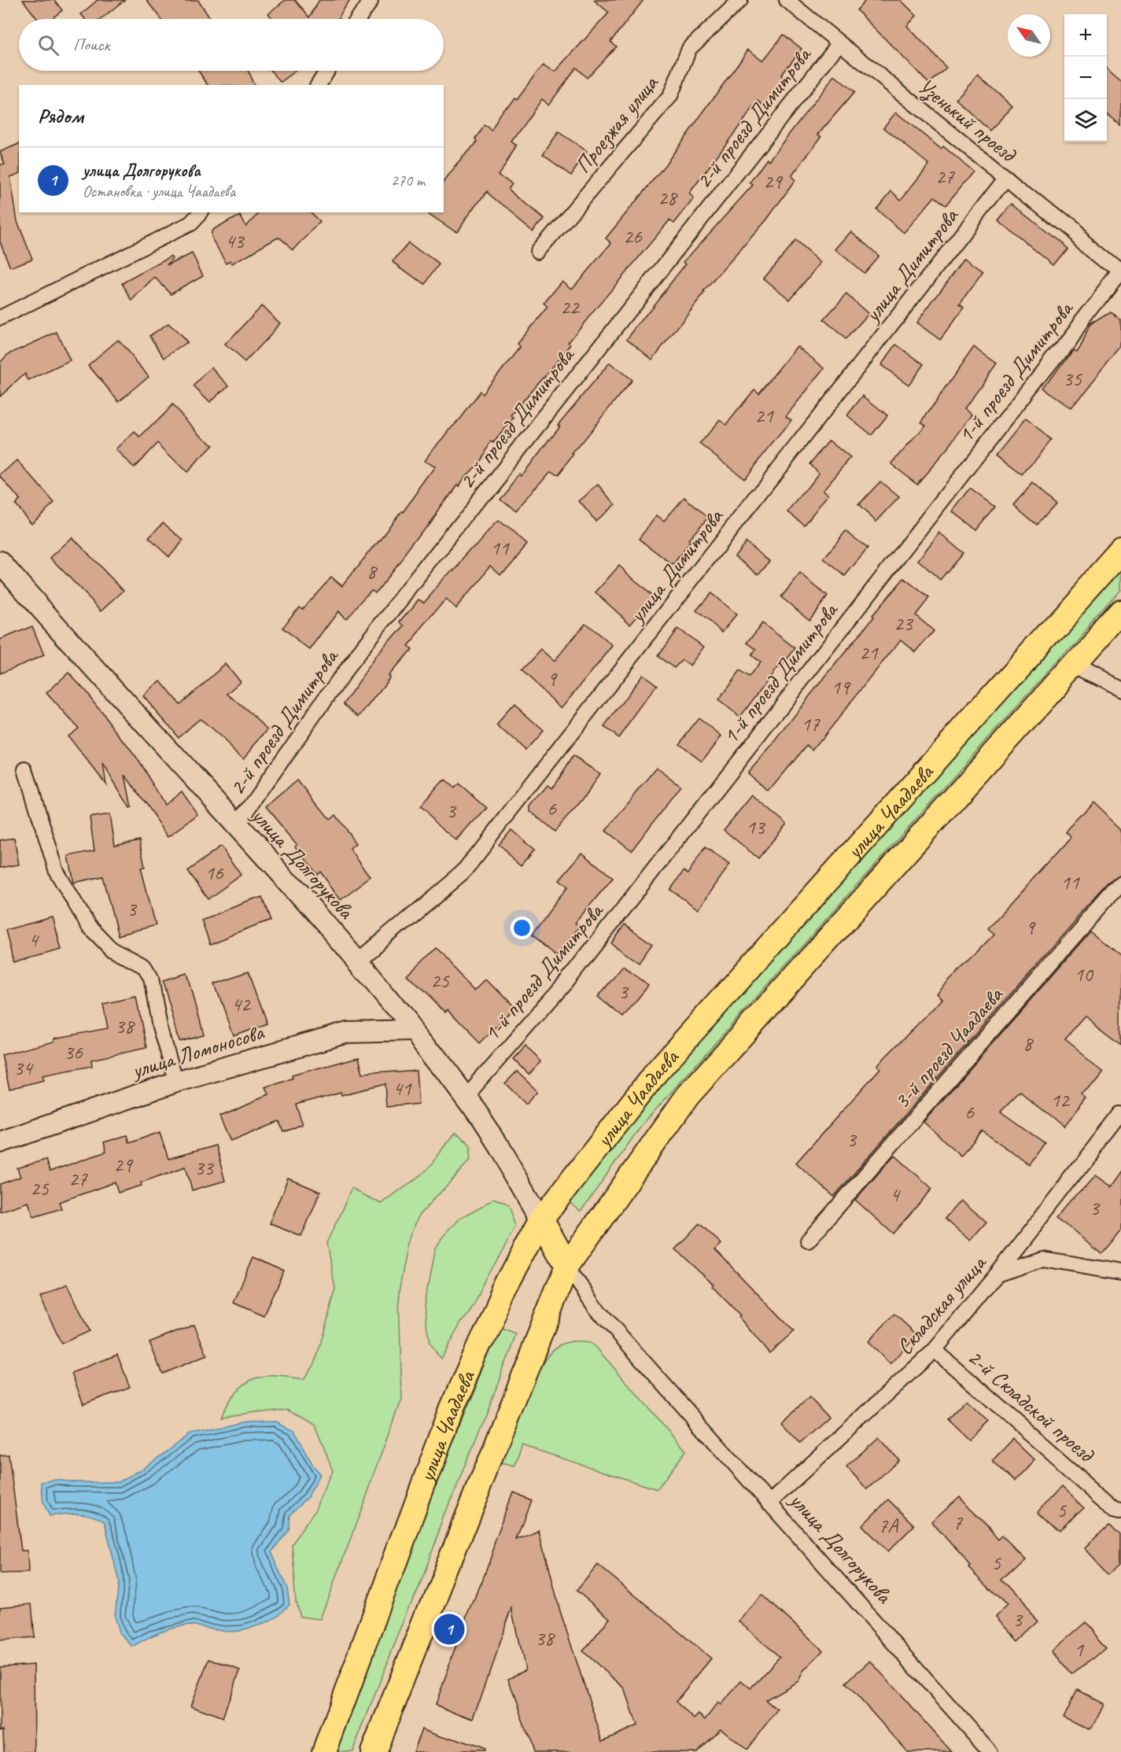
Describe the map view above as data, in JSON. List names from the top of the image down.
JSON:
{
  "streets": {
    "main road": ["улица Чаадаева", "улица Долгорукова", "улица Ломоносова"],
    "street": [
      "2-й проезд Димитрова",
      "Узенький проезд",
      "Проезжая улица",
      "улица Димитрова",
      "1-й проезд Димитрова",
      "3-й проезд Чаадаева",
      "Складская улица",
      "2-й Складской проезд"
    ]
  },
  "crossings": [
    ["2-й проезд Димитрова", "Узенький проезд"],
    ["2-й проезд Димитрова", "улица Долгорукова"],
    ["Узенький проезд", "улица Димитрова"],
    ["Узенький проезд", "1-й проезд Димитрова"],
    ["улица Димитрова", "улица Долгорукова"],
    ["1-й проезд Димитрова", "улица Долгорукова"],
    ["улица Чаадаева", "улица Долгорукова"],
    ["улица Долгорукова", "улица Ломоносова"],
    ["улица Долгорукова", "Складская улица"],
    ["Складская улица", "2-й Складской проезд"]
  ],
  "house_numbers": [
    "27",
    "29",
    "28",
    "26",
    "43",
    "22",
    "35",
    "21",
    "11",
    "8",
    "23",
    "21",
    "9",
    "19",
    "17",
    "6",
    "3",
    "13",
    "16",
    "11",
    "3",
    "9",
    "4",
    "10",
    "25",
    "3",
    "42",
    "38",
    "8",
    "36",
    "34",
    "41",
    "12",
    "6",
    "3",
    "29",
    "33",
    "27",
    "25",
    "4",
    "3",
    "5",
    "7",
    "7А",
    "5",
    "3",
    "38",
    "1"
  ],
  "north": "top left",
  "page": {
    "map_buttons": ["+", "−"],
    "search": "Поиск",
    "heading": "Рядом",
    "list": [
      {
        "mark": "1",
        "name": "улица Долгорукова",
        "note": "Остановка · улица Чаадаева",
        "value": "270 m"
      }
    ],
    "pins": "1"
  }
}
